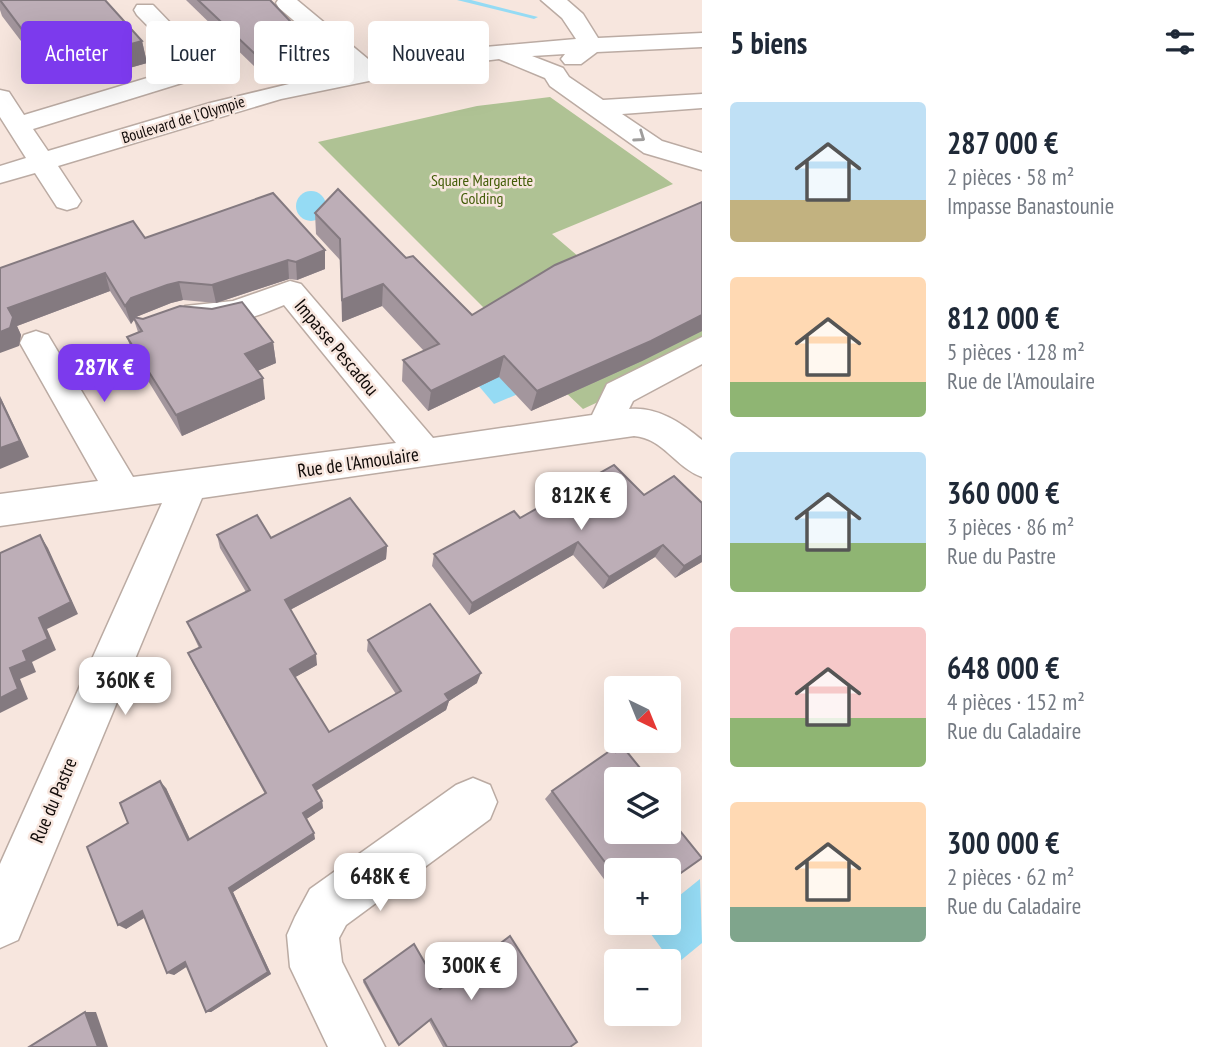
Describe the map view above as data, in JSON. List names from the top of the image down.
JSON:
{
  "streets": {
    "street": [
      "Boulevard de l'Olympie",
      "Impasse Pescadou",
      "Rue de l'Amoulaire",
      "Rue du Pastre"
    ]
  },
  "crossings": [
    ["Impasse Pescadou", "Rue de l'Amoulaire"],
    ["Rue de l'Amoulaire", "Rue du Pastre"]
  ],
  "parks": ["Square Margarette Golding"],
  "north": "bottom right",
  "page": {
    "heading": "5 biens",
    "chip": [
      "Acheter",
      "Louer",
      "Filtres",
      "Nouveau"
    ],
    "list": [
      {
        "name": "287 000 €",
        "note": "2 pièces · 58 m² · Impasse Banastounie"
      },
      {
        "name": "812 000 €",
        "note": "5 pièces · 128 m² · Rue de l'Amoulaire"
      },
      {
        "name": "360 000 €",
        "note": "3 pièces · 86 m² · Rue du Pastre"
      },
      {
        "name": "648 000 €",
        "note": "4 pièces · 152 m² · Rue du Caladaire"
      },
      {
        "name": "300 000 €",
        "note": "2 pièces · 62 m² · Rue du Caladaire"
      }
    ],
    "price": [
      "287K €",
      "812K €",
      "360K €",
      "648K €",
      "300K €"
    ],
    "map_buttons": ["+", "−"]
  }
}
